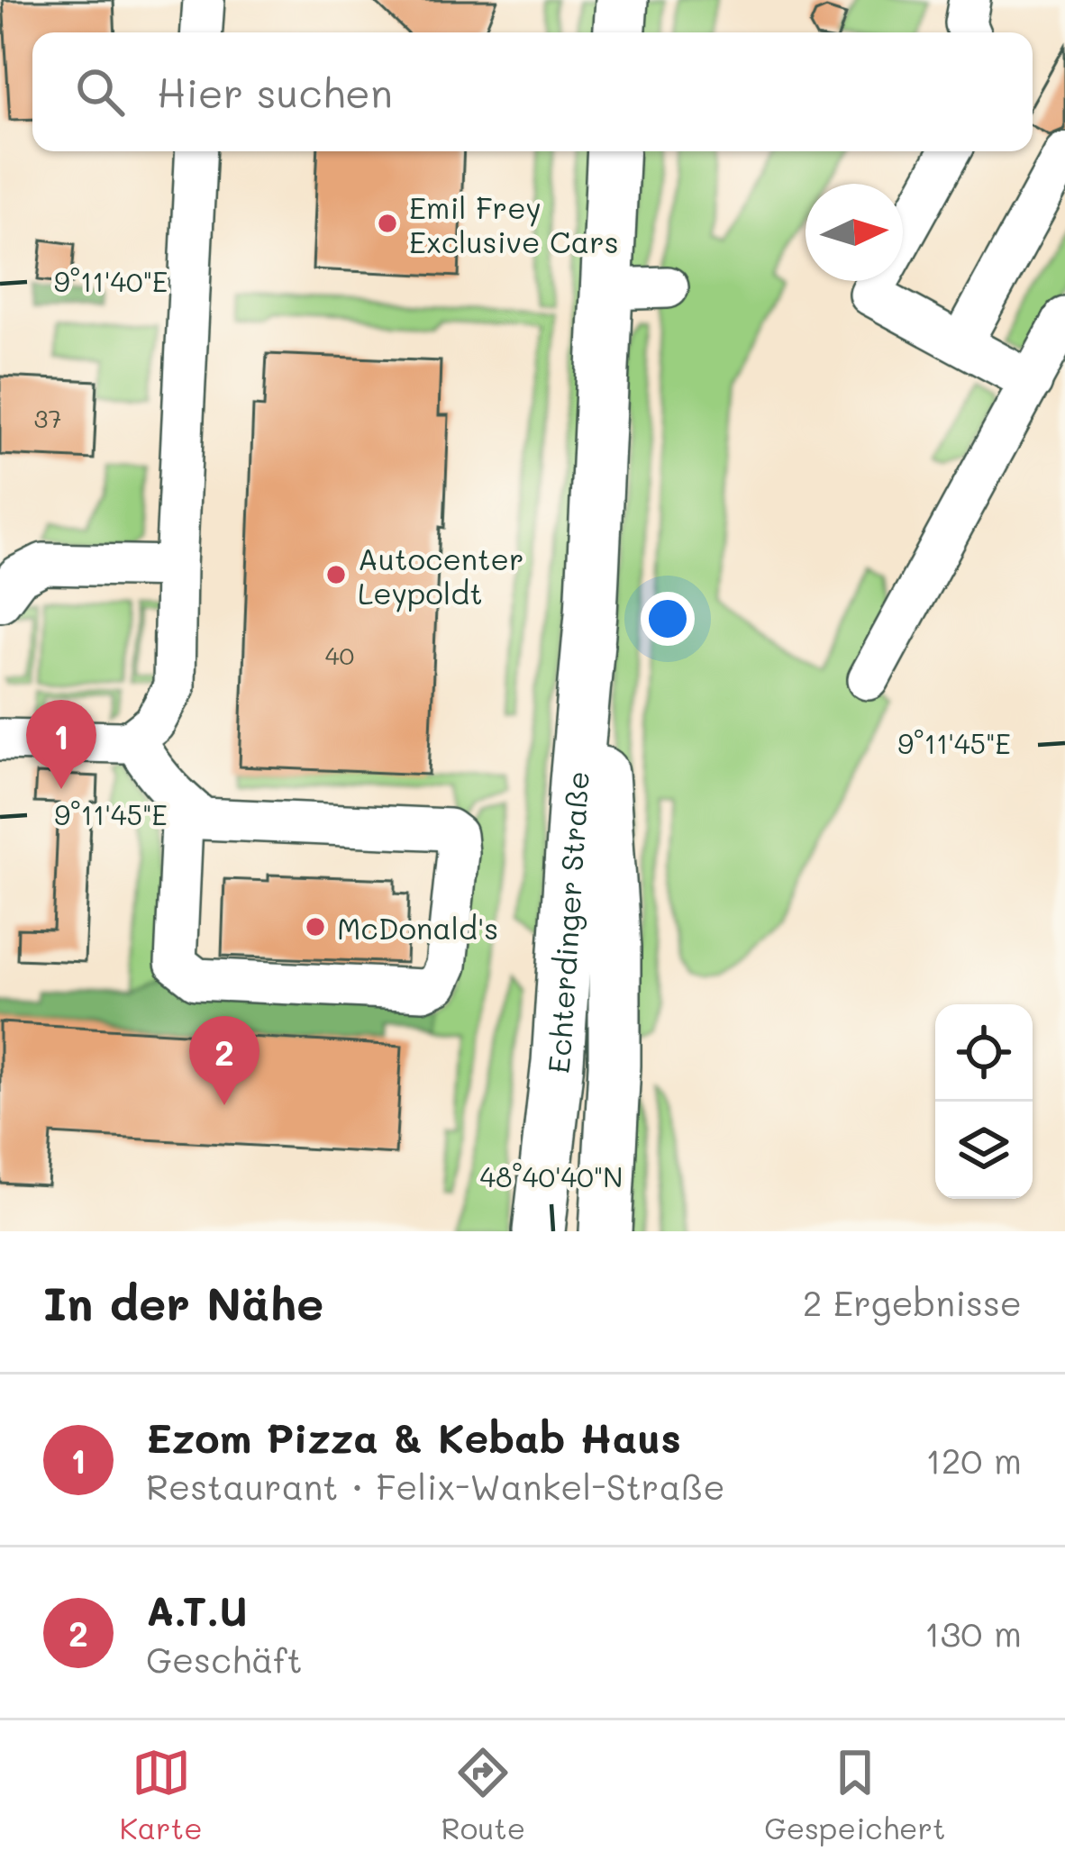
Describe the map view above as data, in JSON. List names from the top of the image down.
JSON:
{
  "streets": {
    "main road": ["Echterdinger Straße"]
  },
  "places": ["Emil Frey Exclusive Cars", "Autocenter Leypoldt", "McDonald's"],
  "house_numbers": ["37", "40"],
  "north": "right",
  "page": {
    "search": "Hier suchen",
    "pins": ["1", "2"],
    "heading": ["In der Nähe", "2 Ergebnisse"],
    "list": [
      {
        "mark": "1",
        "name": "Ezom Pizza & Kebab Haus",
        "note": "Restaurant · Felix-Wankel-Straße",
        "value": "120 m"
      },
      {
        "mark": "2",
        "name": "A.T.U",
        "note": "Geschäft",
        "value": "130 m"
      }
    ],
    "nav": ["Karte", "Route", "Gespeichert"]
  },
  "coordinates": ["9°11'40\"E", "9°11'45\"E", "48°40'40\"N"]
}
